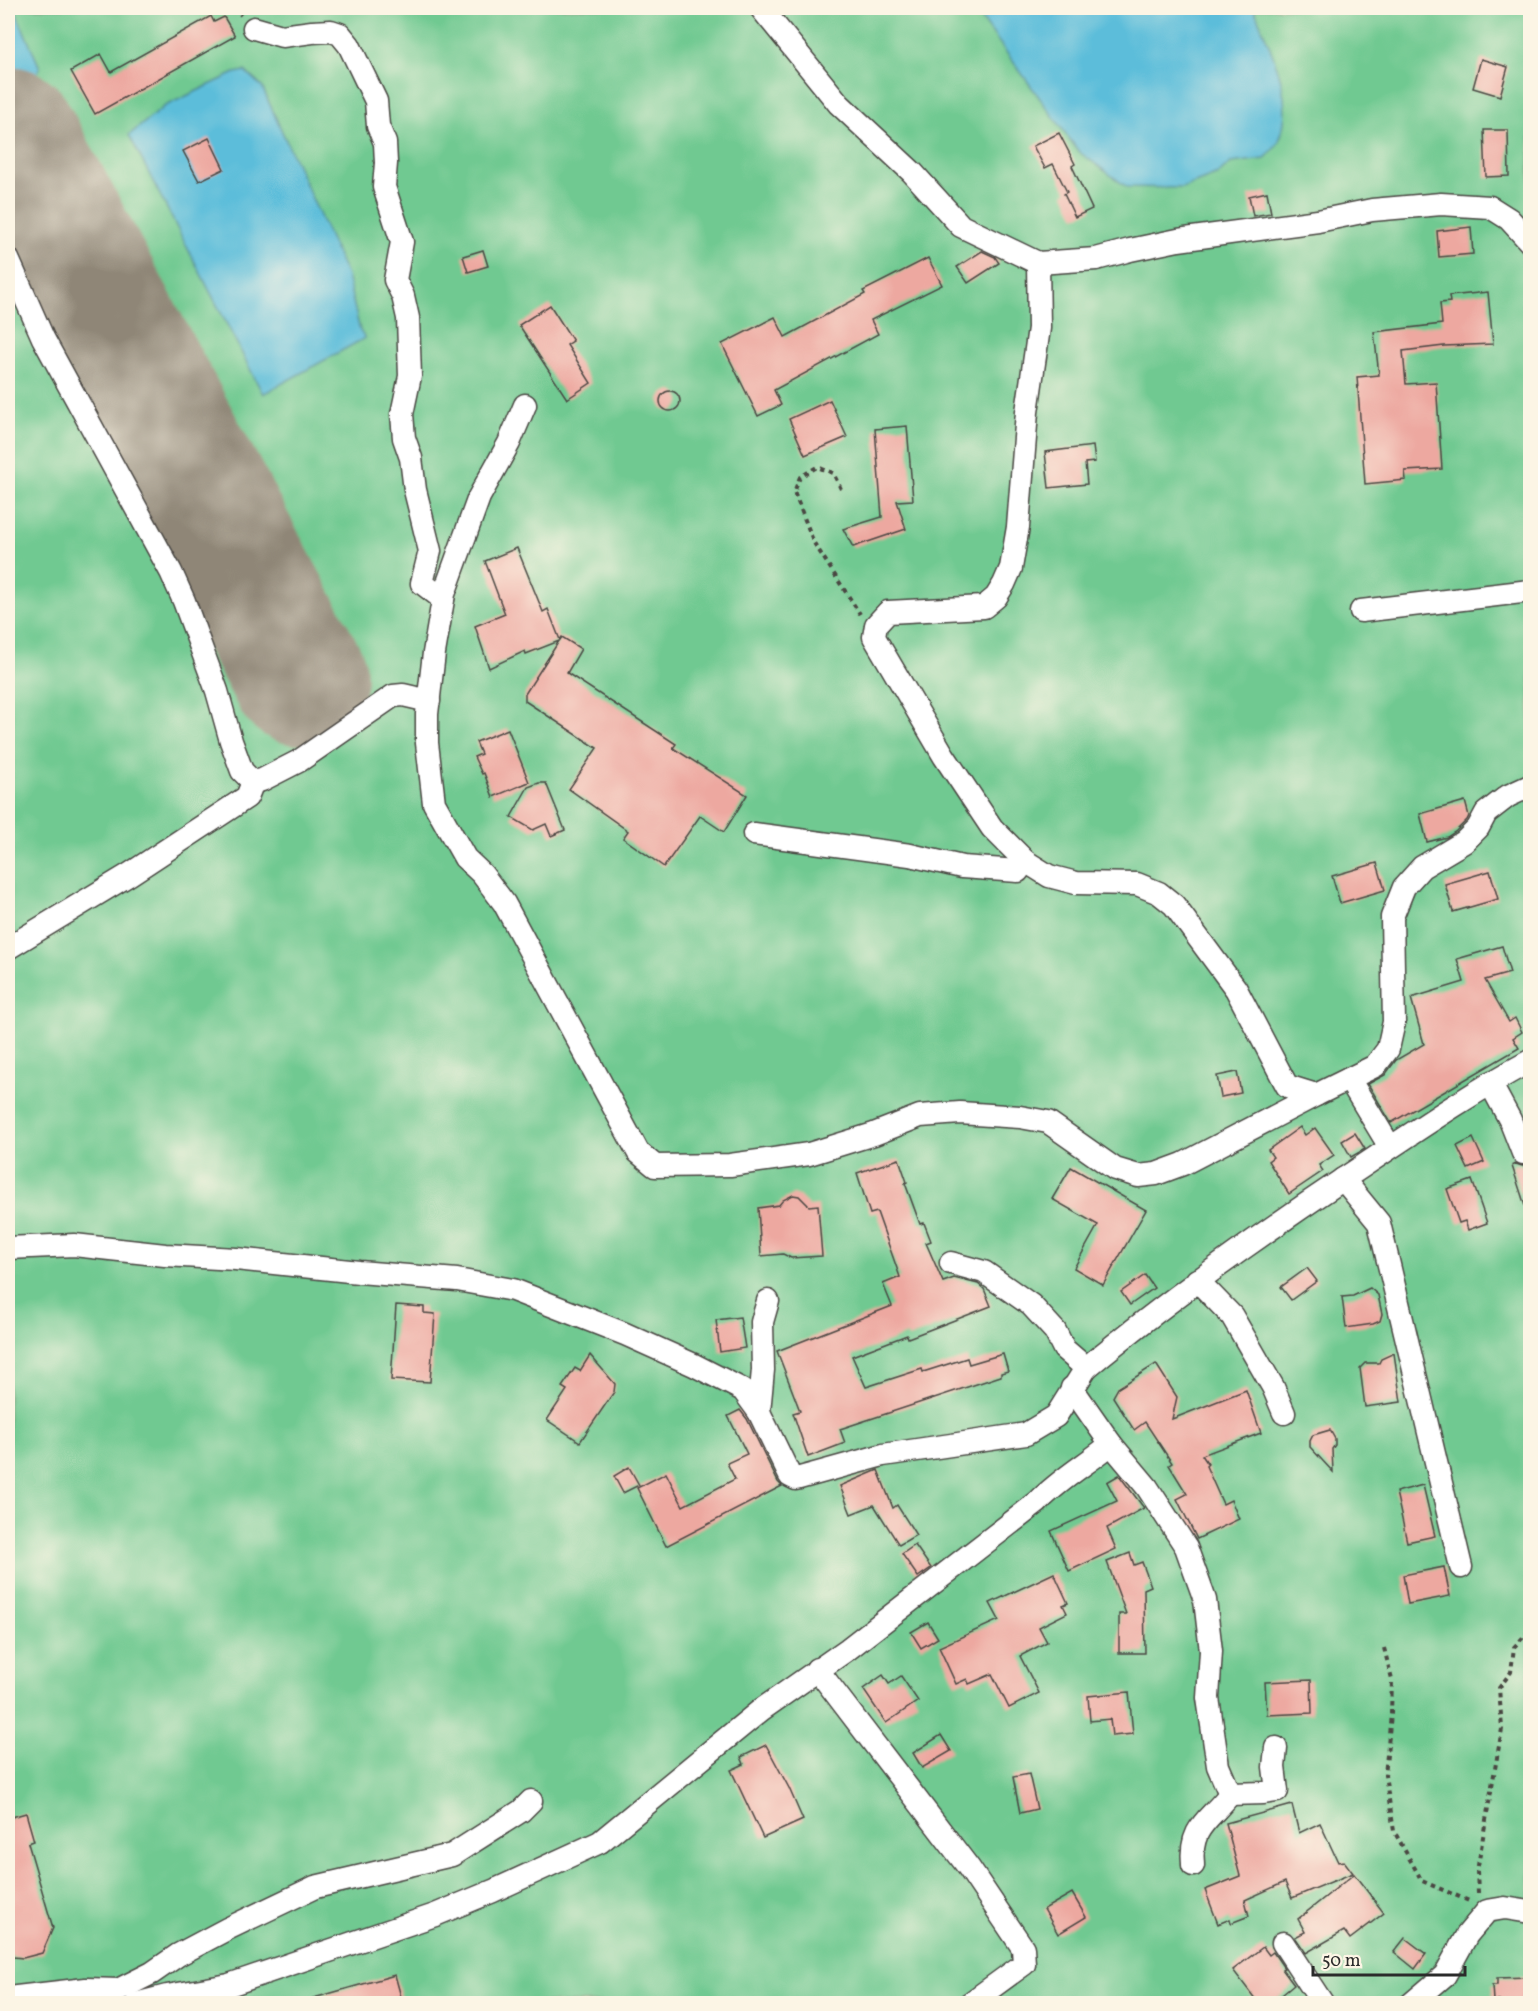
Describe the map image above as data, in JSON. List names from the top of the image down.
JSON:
{
  "scale_bar": "50 m"
}
